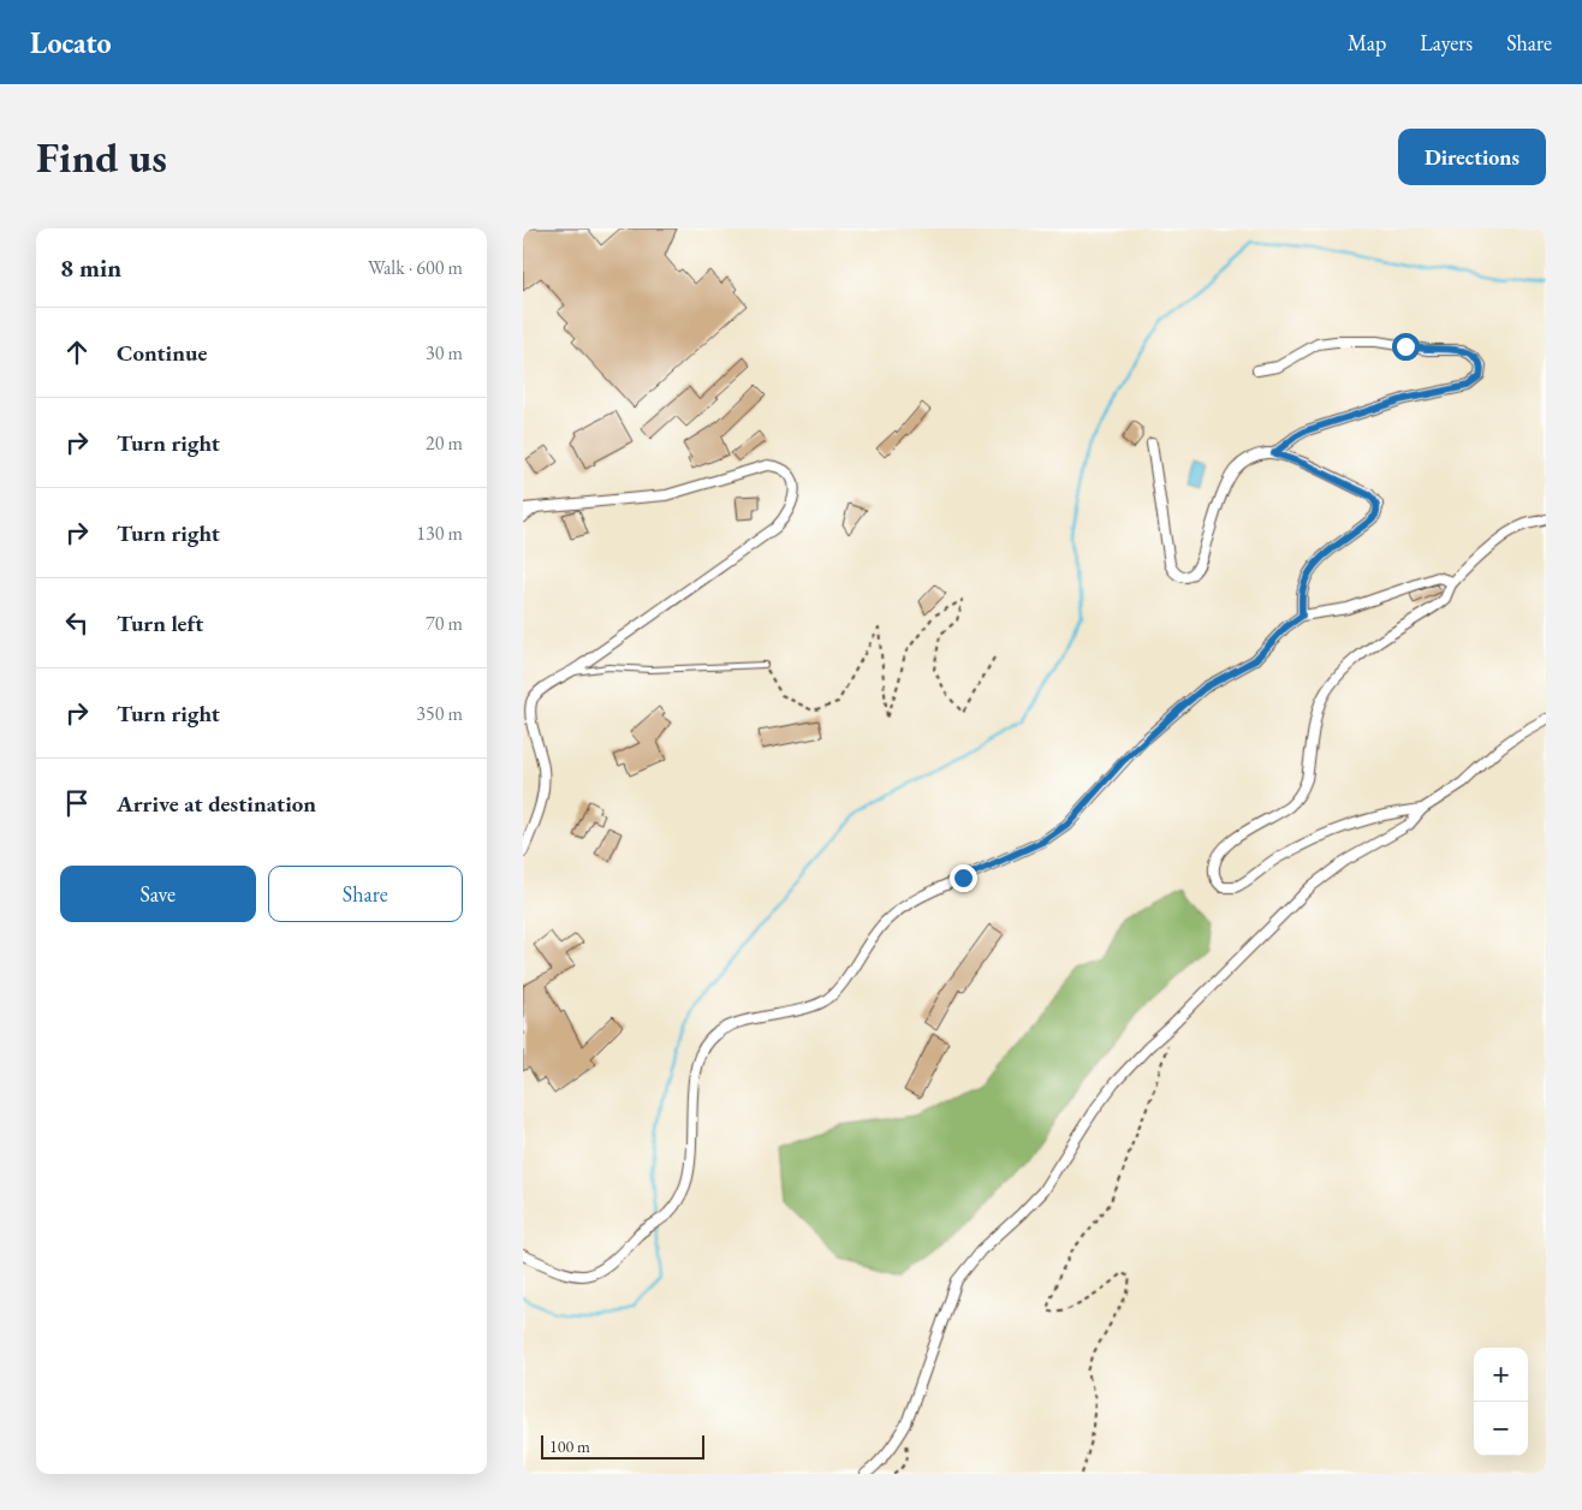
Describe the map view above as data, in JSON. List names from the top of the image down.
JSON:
{
  "scale_bar": "100 m",
  "page": {
    "header": "Locato",
    "nav": ["Map", "Layers", "Share"],
    "buttons": [
      "Directions",
      ["Save", "Share"]
    ],
    "title": "Find us",
    "heading": ["8 min", "Walk · 600 m"],
    "list": [
      ["Continue", "30 m"],
      ["Turn right", "20 m"],
      ["Turn right", "130 m"],
      ["Turn left", "70 m"],
      ["Turn right", "350 m"],
      "Arrive at destination"
    ],
    "map_buttons": ["+", "−"],
    "scale": "100 m"
  }
}
